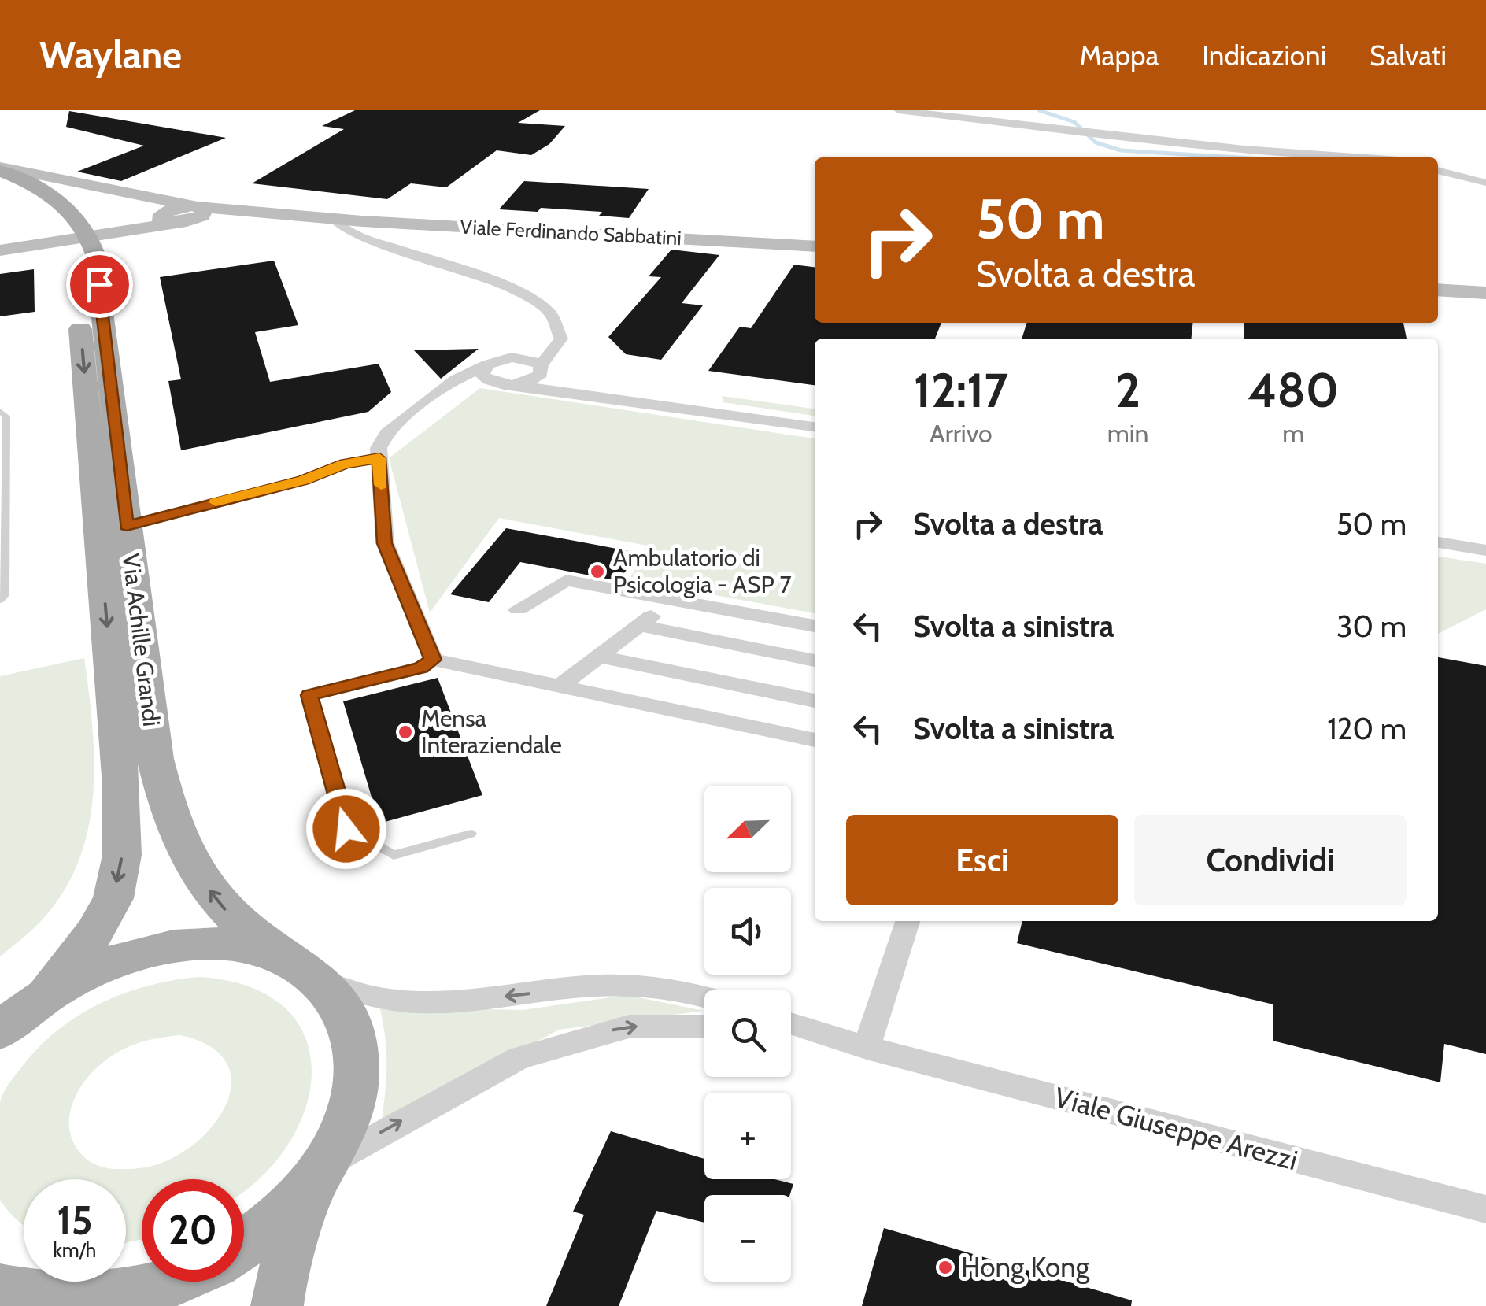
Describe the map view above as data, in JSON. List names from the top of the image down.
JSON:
{
  "streets": {
    "main road": ["Via Achille Grandi"],
    "street": ["Viale Ferdinando Sabbatini", "Viale Giuseppe Arezzi"]
  },
  "places": ["Ambulatorio di Psicologia - ASP 7", "Mensa Interaziendale", "Hong Kong"],
  "north": "bottom left",
  "page": {
    "header": "Waylane",
    "nav": ["Mappa", "Indicazioni", "Salvati"],
    "turn": ["50 m", "Svolta a destra"],
    "eta": [
      "12:17",
      "Arrivo",
      "2",
      "min",
      "480",
      "m"
    ],
    "list": [
      {
        "name": "Svolta a destra",
        "value": "50 m"
      },
      {
        "name": "Svolta a sinistra",
        "value": "30 m"
      },
      {
        "name": "Svolta a sinistra",
        "value": "120 m"
      }
    ],
    "map_buttons": ["+", "−"],
    "buttons": ["Esci", "Condividi"],
    "speed": "15 km/h",
    "limit": "20"
  }
}
